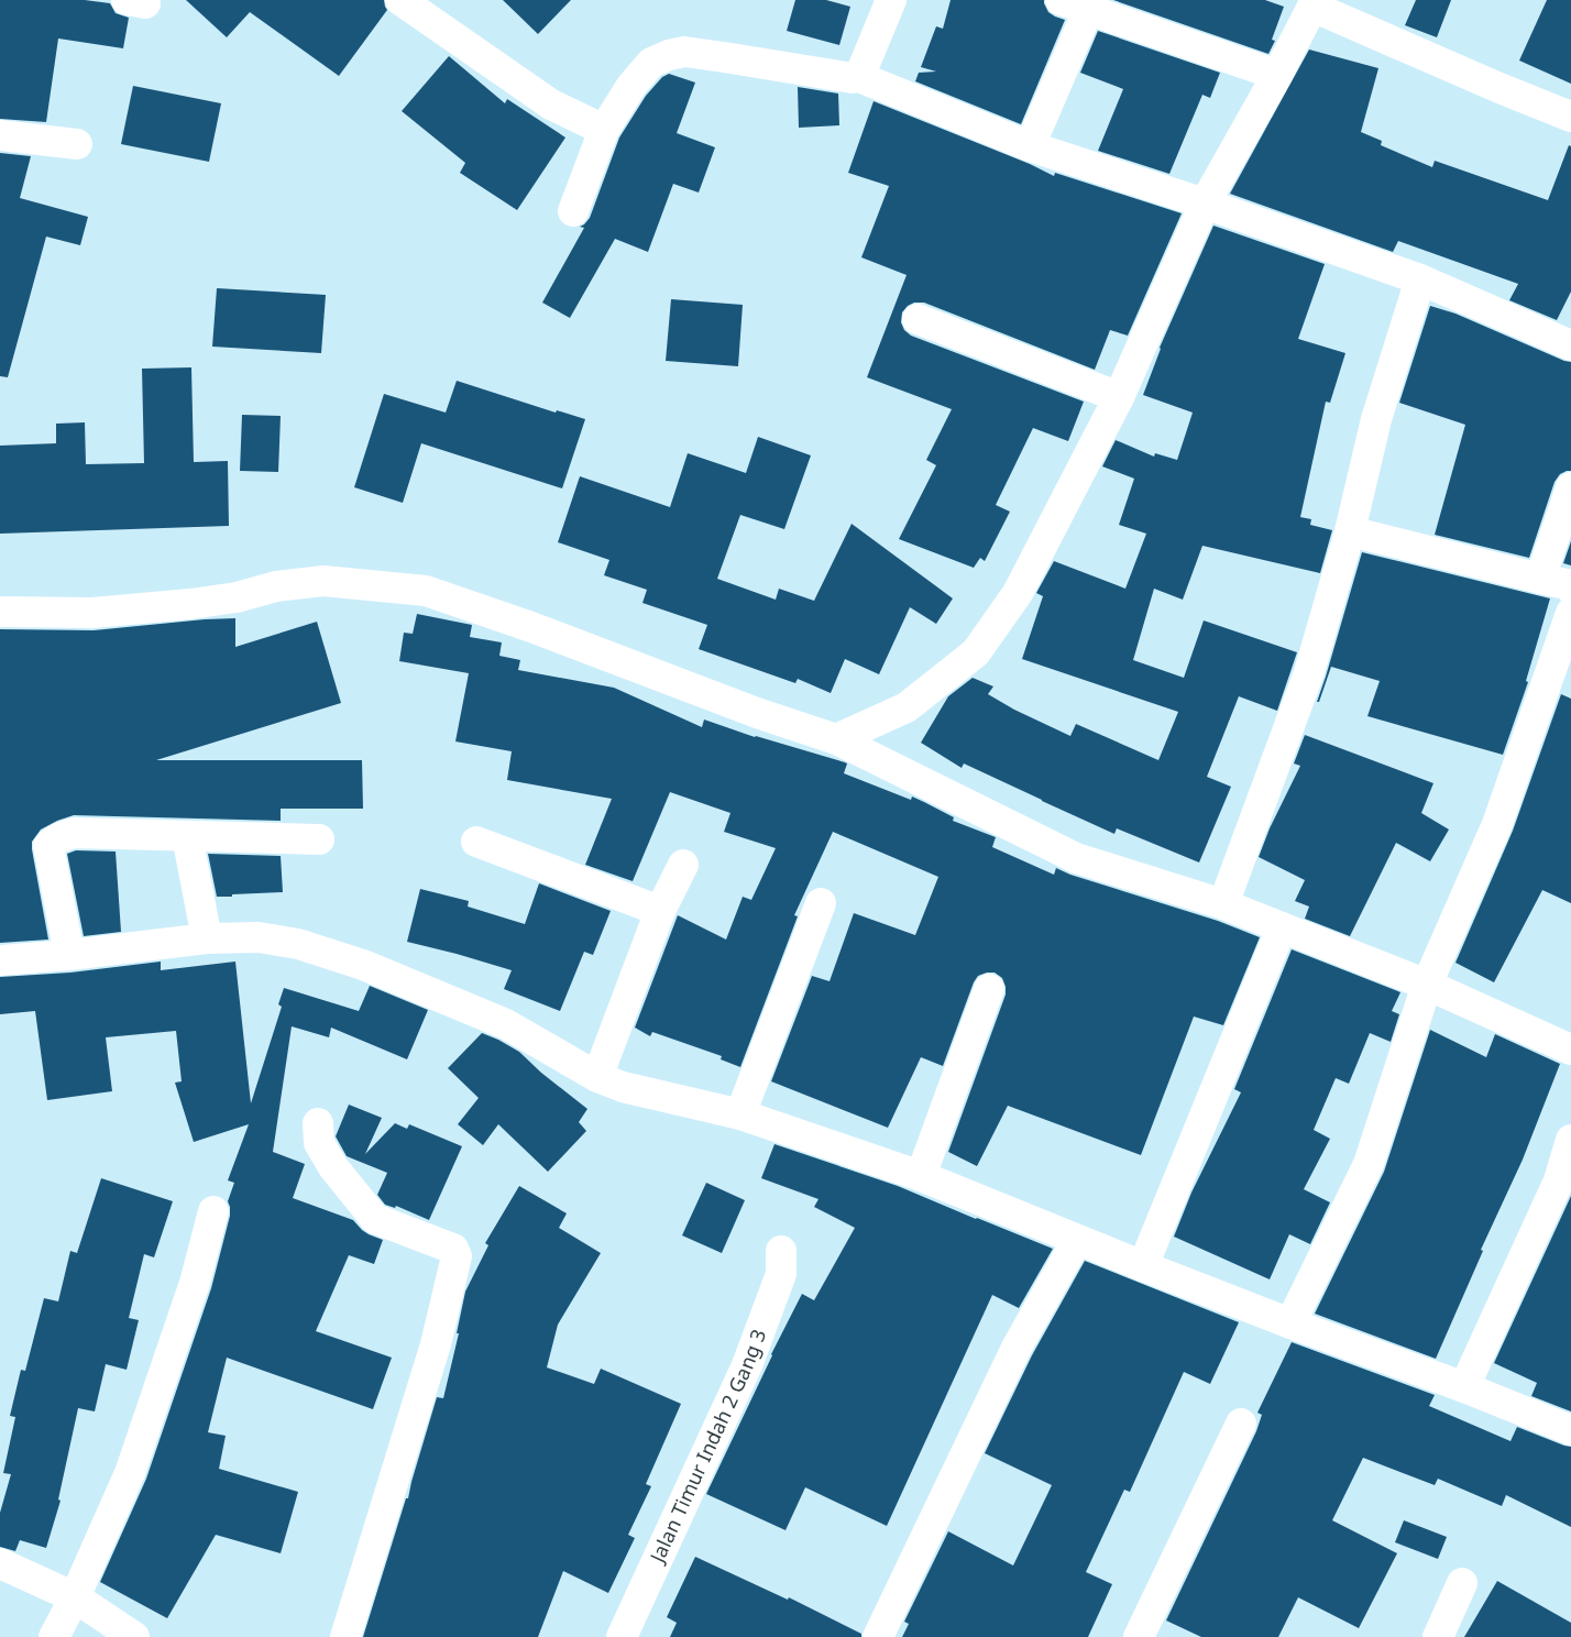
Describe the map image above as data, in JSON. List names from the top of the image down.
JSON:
{
  "streets": {
    "street": ["Jalan Timur Indah 2 Gang 3"]
  }
}
